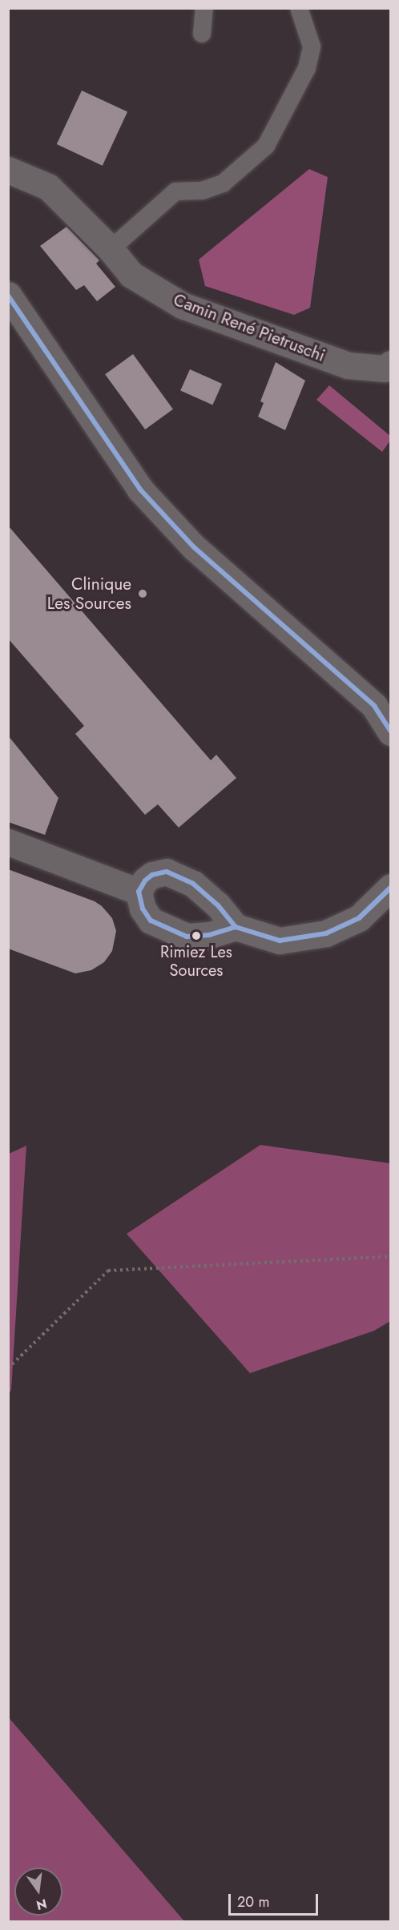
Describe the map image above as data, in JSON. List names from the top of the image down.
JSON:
{
  "streets": {
    "street": ["Camin René Pietruschi"]
  },
  "places": ["Clinique Les Sources", "Rimiez Les Sources"],
  "scale_bar": "20 m",
  "north": "bottom"
}
